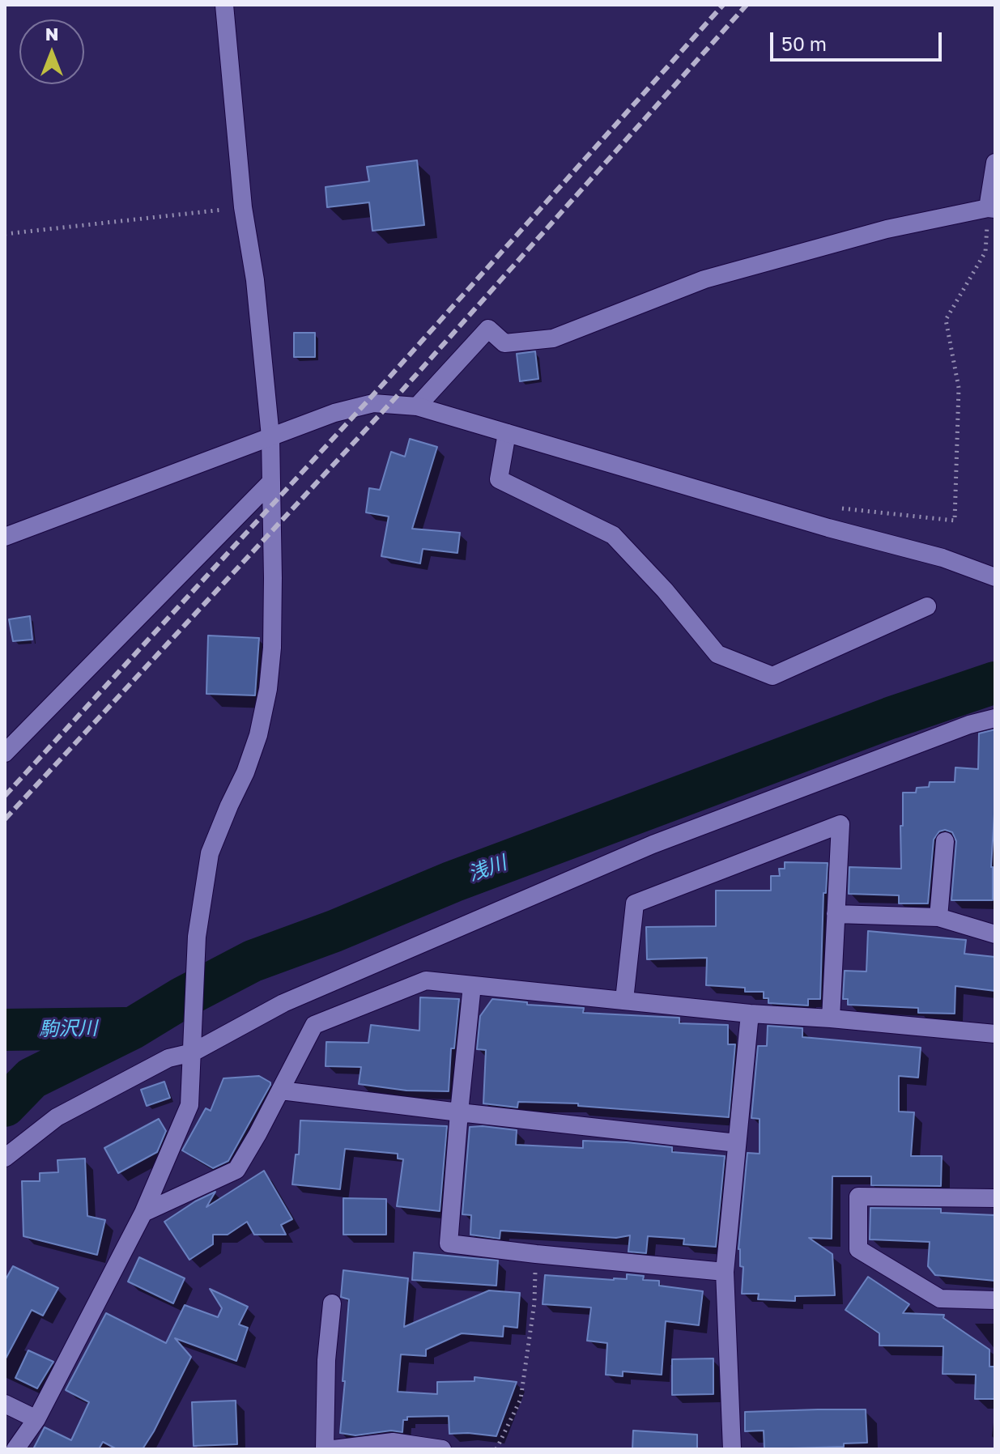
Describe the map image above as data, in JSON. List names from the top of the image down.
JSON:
{
  "water": ["浅川", "駒沢川"],
  "scale_bar": "50 m",
  "north": "top"
}
